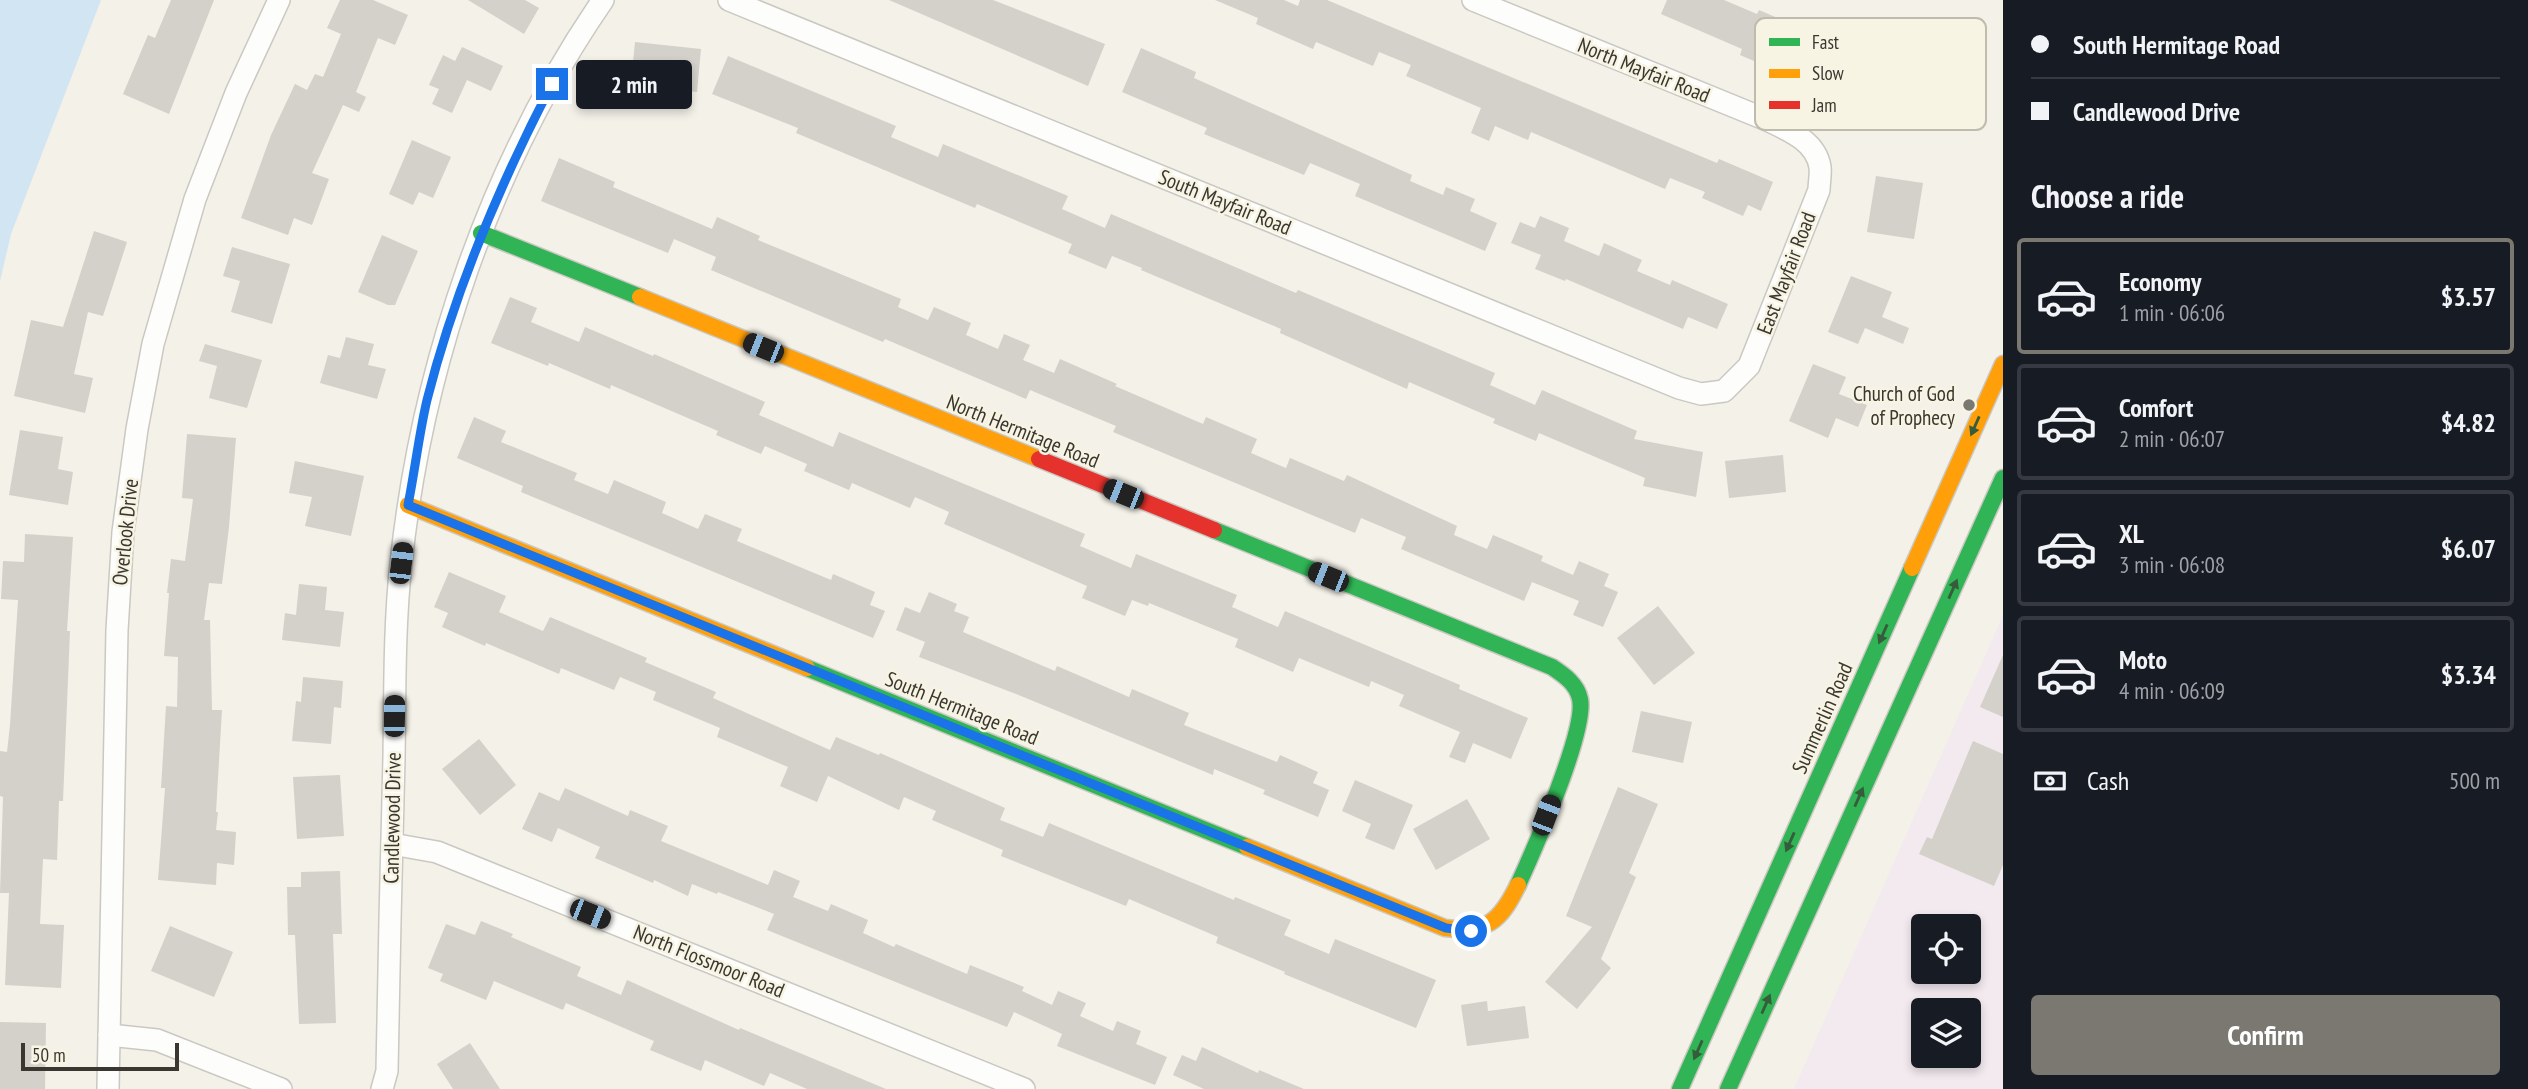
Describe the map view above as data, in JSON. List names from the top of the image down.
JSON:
{
  "streets": {
    "street": [
      "North Mayfair Road",
      "South Mayfair Road",
      "East Mayfair Road",
      "North Hermitage Road",
      "Overlook Drive",
      "South Hermitage Road",
      "Summerlin Road",
      "Candlewood Drive",
      "North Flossmoor Road"
    ]
  },
  "crossings": [
    ["North Mayfair Road", "East Mayfair Road"],
    ["South Mayfair Road", "East Mayfair Road"],
    ["North Hermitage Road", "South Hermitage Road"],
    ["North Hermitage Road", "Candlewood Drive"],
    ["South Hermitage Road", "Candlewood Drive"],
    ["Candlewood Drive", "North Flossmoor Road"]
  ],
  "places": ["Church of God of Prophecy"],
  "legend": ["Fast", "Slow", "Jam"],
  "scale_bar": "50 m",
  "page": {
    "banner": ["South Hermitage Road", "Candlewood Drive"],
    "bubble": "2 min",
    "heading": "Choose a ride",
    "list": [
      {
        "name": "Economy",
        "note": "1 min · 06:06",
        "value": "$3.57"
      },
      {
        "name": "Comfort",
        "note": "2 min · 06:07",
        "value": "$4.82"
      },
      {
        "name": "XL",
        "note": "3 min · 06:08",
        "value": "$6.07"
      },
      {
        "name": "Moto",
        "note": "4 min · 06:09",
        "value": "$3.34"
      }
    ],
    "pay": ["Cash", "500 m"],
    "buttons": "Confirm",
    "scale": "50 m"
  }
}
